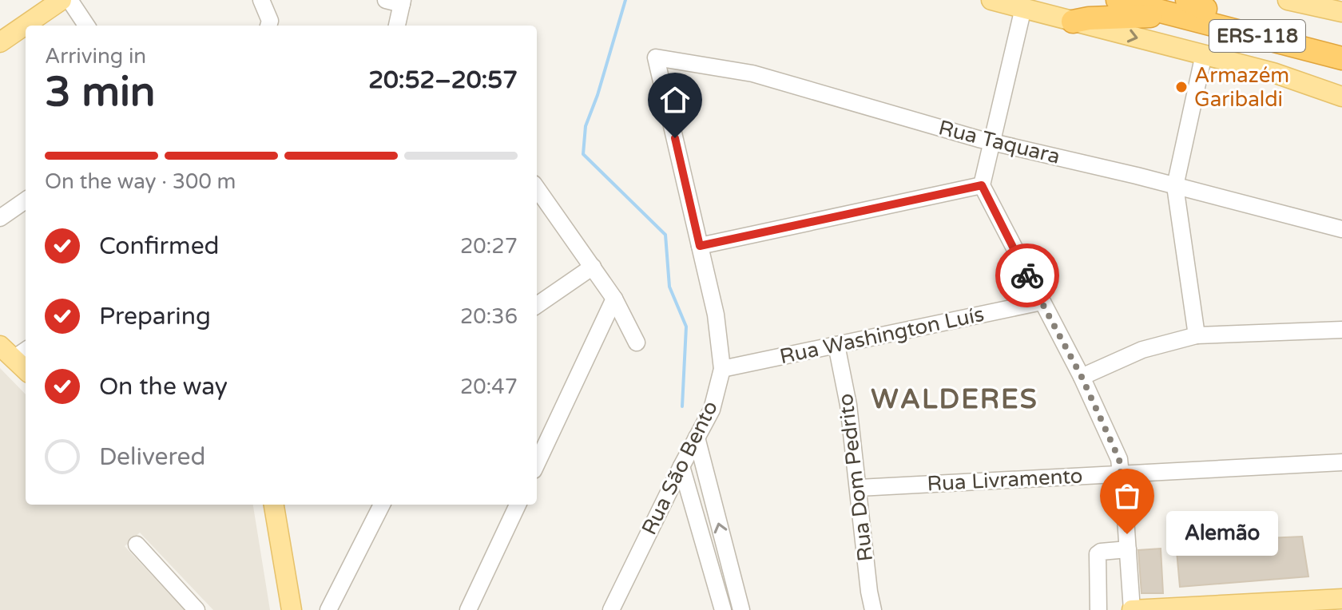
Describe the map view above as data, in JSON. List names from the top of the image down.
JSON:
{
  "streets": {
    "highway": ["ERS-118"],
    "street": [
      "Rua Taquara",
      "Rua Washington Luís",
      "Rua São Bento",
      "Rua Dom Pedrito",
      "Rua Livramento"
    ]
  },
  "crossings": [
    ["Rua Taquara", "Rua São Bento"],
    ["Rua Washington Luís", "Rua São Bento"],
    ["Rua Washington Luís", "Rua Dom Pedrito"],
    ["Rua Dom Pedrito", "Rua Livramento"]
  ],
  "districts": ["WALDERES"],
  "places": ["Armazém Garibaldi", "Alemão"],
  "page": {
    "heading": ["3 min", "Arriving in", "20:52–20:57"],
    "bar": "On the way · 300 m",
    "list": [
      ["Confirmed", "20:27"],
      ["Preparing", "20:36"],
      ["On the way", "20:47"],
      "Delivered"
    ],
    "bubble": "Alemão"
  }
}
